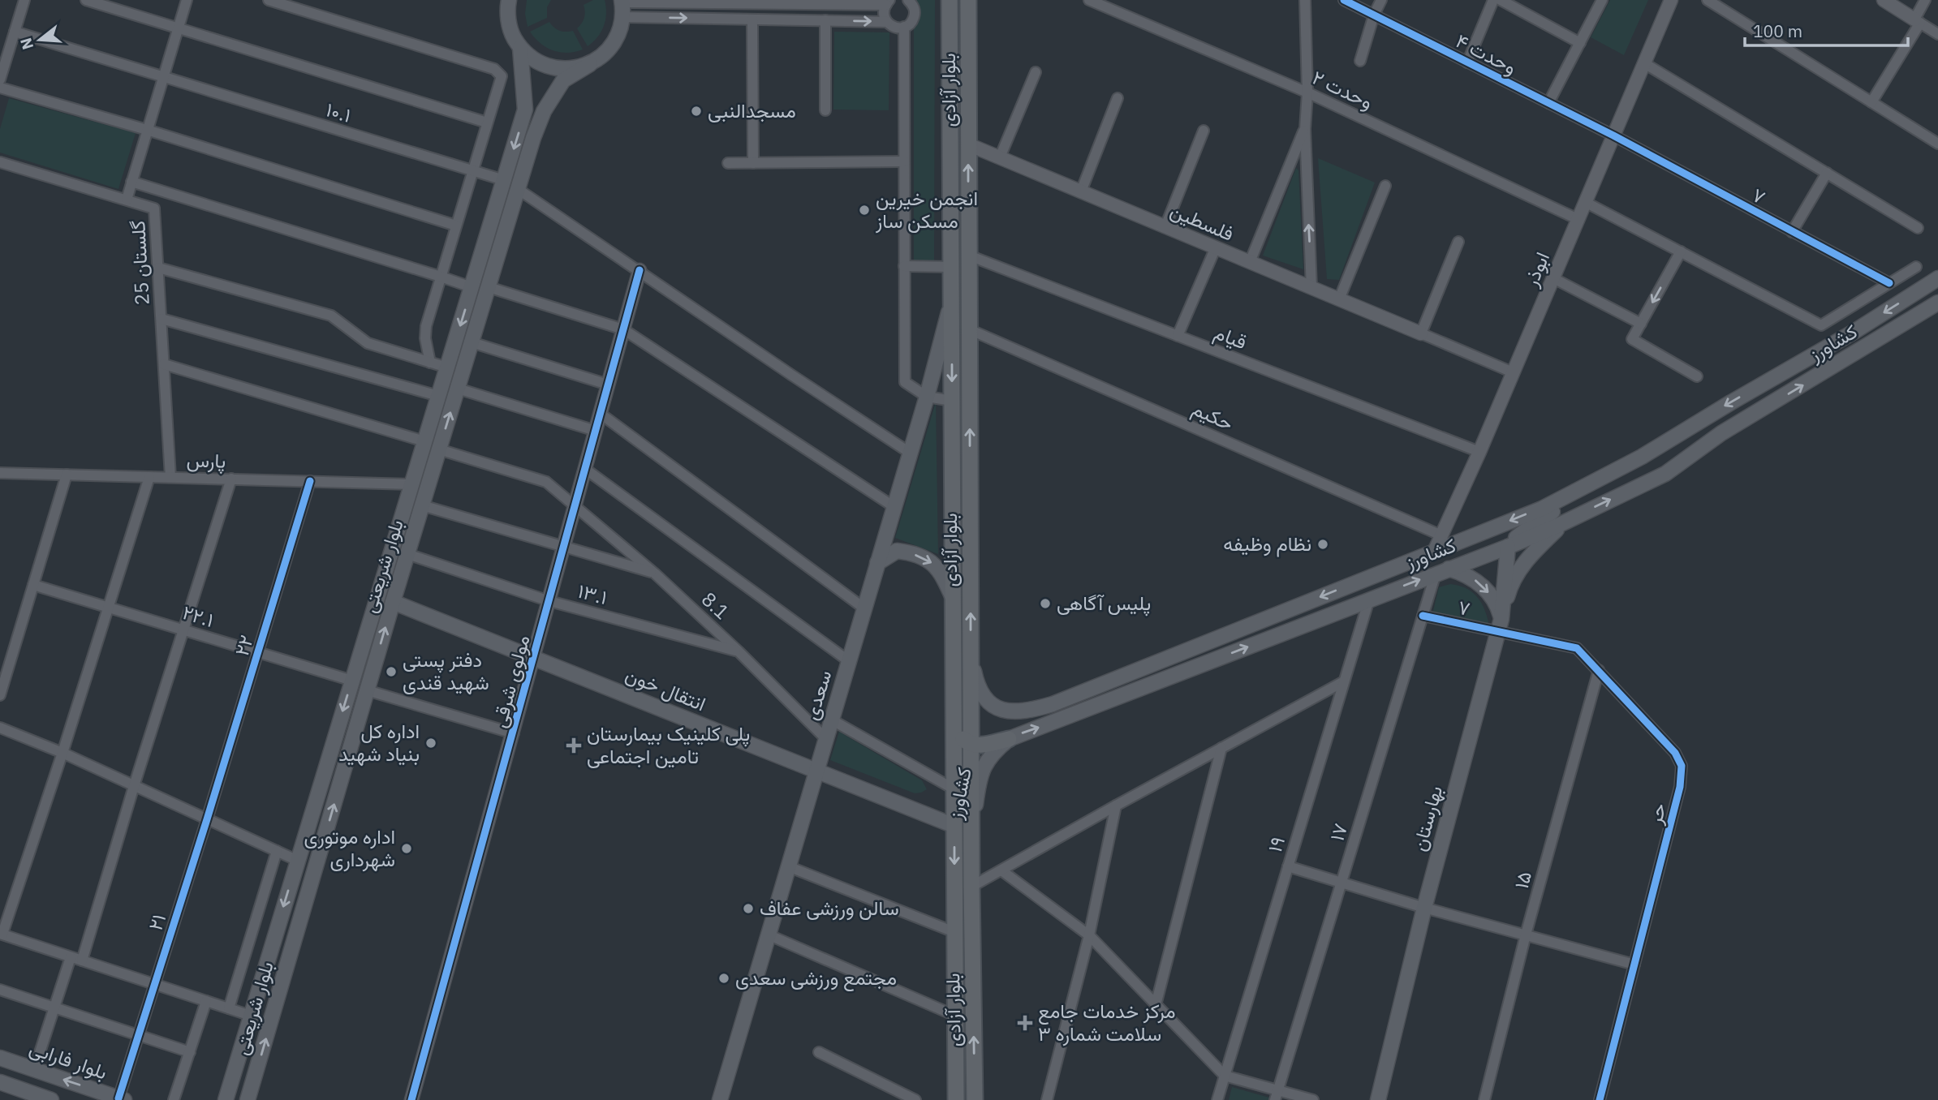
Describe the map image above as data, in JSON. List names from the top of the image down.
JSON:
{
  "streets": {
    "main road": [
      "بلوار آزادی",
      "کشاورز",
      "بلوار شریعتی",
      "انتقال خون",
      "سعدی",
      "بهارستان",
      "بلوار فارابی"
    ],
    "street": [
      "وحدت ۴",
      "وحدت ۲",
      "۱۰.۱",
      "۷",
      "فلسطین",
      "گلستان 25",
      "ابوذر",
      "قیام",
      "حکیم",
      "پارس",
      "۱۳.۱",
      "8.1",
      "۲۲.۱",
      "۲۲",
      "مولوی شرقی",
      "حر",
      "۱۷",
      "۱۹",
      "۱۵",
      "۲۱"
    ]
  },
  "crossings": [
    ["وحدت ۴", "۷"],
    ["وحدت ۴", "ابوذر"],
    ["بلوار آزادی", "فلسطین"],
    ["بلوار آزادی", "قیام"],
    ["بلوار آزادی", "کشاورز"],
    ["بلوار آزادی", "حکیم"],
    ["بلوار آزادی", "انتقال خون"],
    ["بلوار آزادی", "سعدی"],
    ["وحدت ۲", "ابوذر"],
    ["۱۰.۱", "بلوار شریعتی"],
    ["۷", "ابوذر"],
    ["۷", "حر"],
    ["۷", "بهارستان"],
    ["۷", "۱۷"],
    ["گلستان 25", "پارس"],
    ["ابوذر", "قیام"],
    ["ابوذر", "کشاورز"],
    ["ابوذر", "حکیم"],
    ["کشاورز", "بهارستان"],
    ["کشاورز", "۱۷"],
    ["کشاورز", "۱۹"],
    ["پارس", "بلوار شریعتی"],
    ["پارس", "۲۲"],
    ["بلوار شریعتی", "۱۳.۱"],
    ["بلوار شریعتی", "8.1"],
    ["بلوار شریعتی", "۲۲.۱"],
    ["بلوار شریعتی", "انتقال خون"],
    ["۱۳.۱", "8.1"],
    ["۱۳.۱", "مولوی شرقی"],
    ["8.1", "مولوی شرقی"],
    ["8.1", "سعدی"],
    ["۲۲.۱", "۲۲"],
    ["۲۲", "۲۱"],
    ["مولوی شرقی", "انتقال خون"],
    ["انتقال خون", "سعدی"],
    ["حر", "بهارستان"],
    ["حر", "۱۵"],
    ["۲۱", "بلوار فارابی"]
  ],
  "one_way": ["بلوار فارابی"],
  "places": {
    "other": [
      "مسجدالنبی",
      "انجمن خیرین مسکن ساز",
      "نظام وظیفه",
      "پلیس آگاهی",
      "دفتر پستی شهید قندی",
      "اداره کل بنیاد شهید",
      "اداره موتوری شهرداری",
      "سالن ورزشی عفاف",
      "مجتمع ورزشی سعدی"
    ],
    "health": ["پلی کلینیک بیمارستان تامین اجتماعی", "مرکز خدمات جامع سلامت شماره ۳"]
  },
  "scale_bar": "100 m",
  "north": "left"
}
